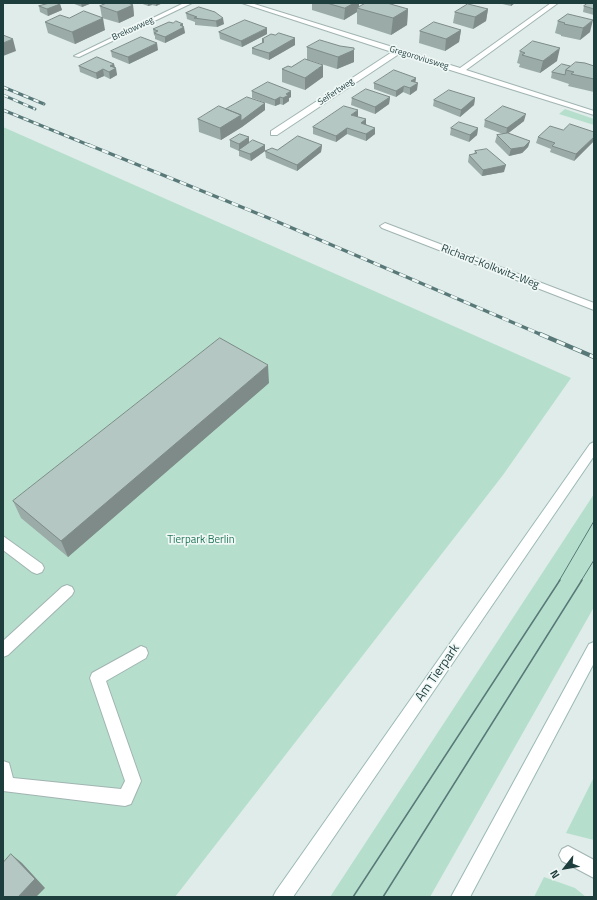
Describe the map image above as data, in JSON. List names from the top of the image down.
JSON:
{
  "streets": {
    "street": [
      "Brekowweg",
      "Gregoroviusweg",
      "Seifertweg",
      "Richard-Kolkwitz-Weg",
      "Am Tierpark"
    ]
  },
  "crossings": [
    ["Gregoroviusweg", "Seifertweg"]
  ],
  "parks": ["Tierpark Berlin"],
  "north": "bottom left"
}
